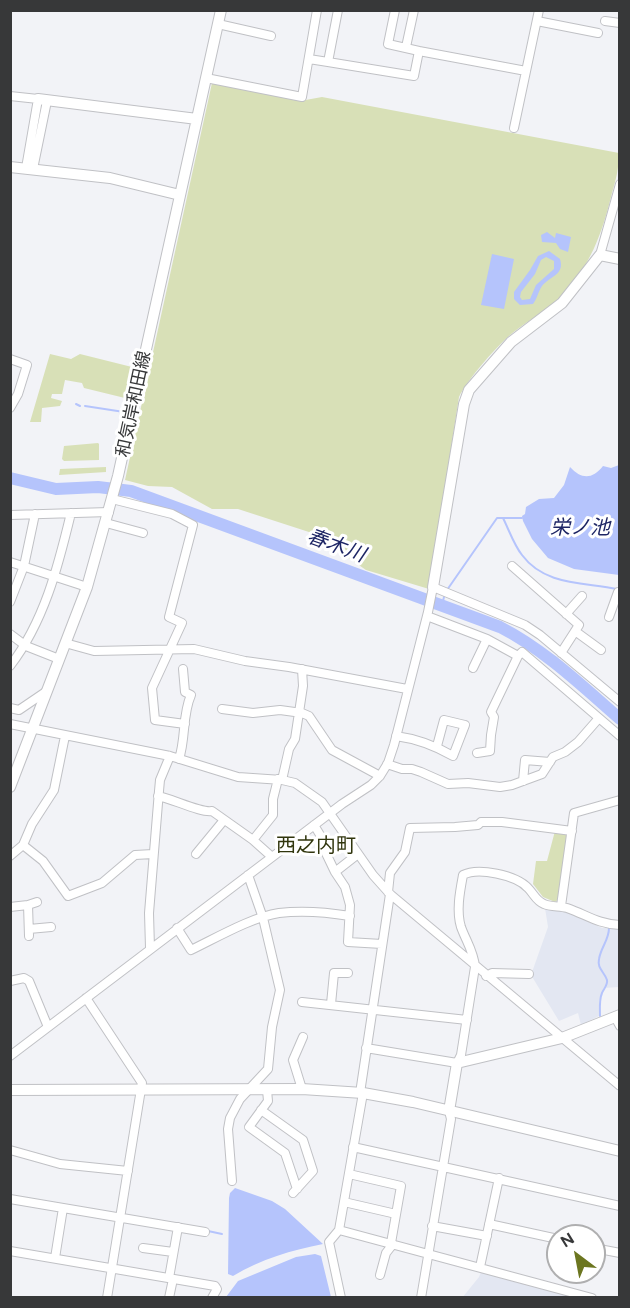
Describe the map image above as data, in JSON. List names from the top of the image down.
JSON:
{
  "streets": {
    "street": ["和気岸和田線"]
  },
  "districts": ["西之内町"],
  "water": ["栄ノ池", "春木川"],
  "north": "top left"
}
